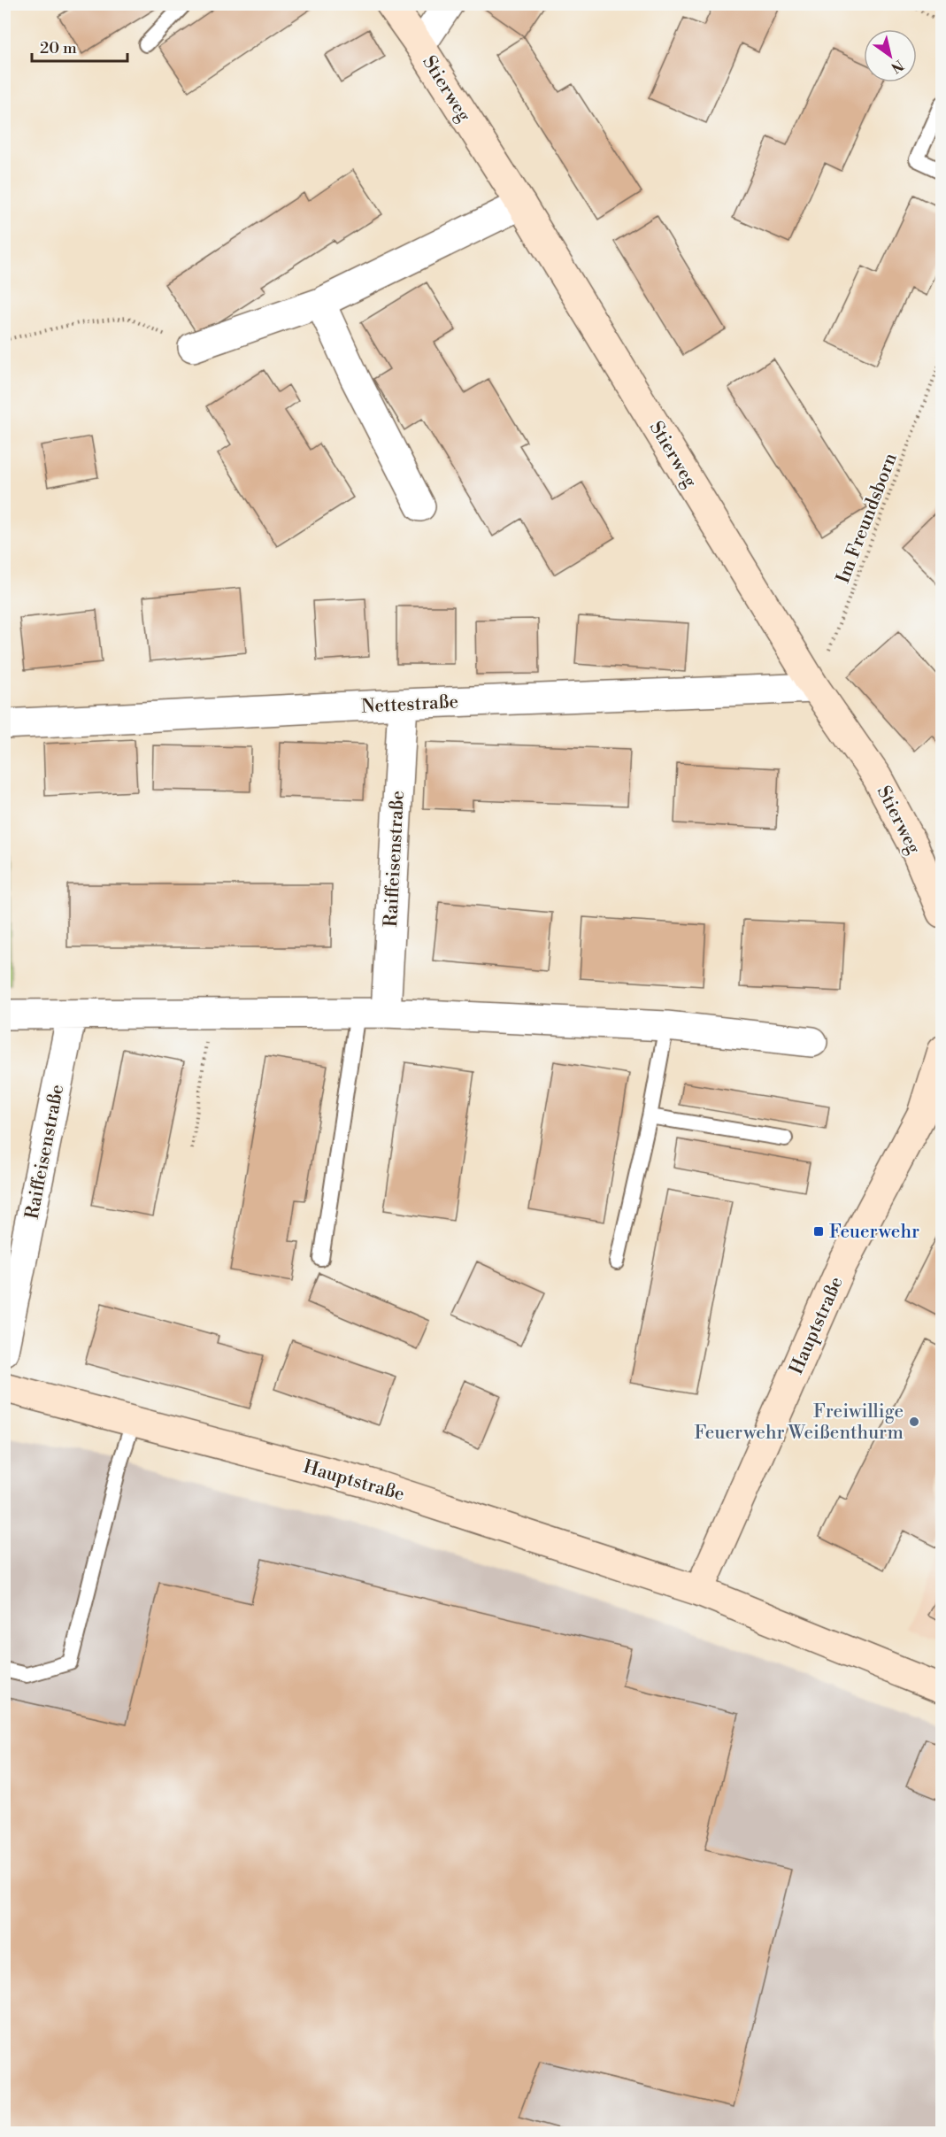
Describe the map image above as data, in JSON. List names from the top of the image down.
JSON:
{
  "streets": {
    "street": [
      "Stierweg",
      "Nettestraße",
      "Raiffeisenstraße",
      "Hauptstraße"
    ],
    "path": ["Im Freundsborn"]
  },
  "crossings": [
    ["Stierweg", "Im Freundsborn"],
    ["Stierweg", "Nettestraße"],
    ["Im Freundsborn", "Nettestraße"],
    ["Nettestraße", "Raiffeisenstraße"]
  ],
  "places": {
    "transit": ["Feuerwehr"],
    "other": ["Freiwillige Feuerwehr Weißenthurm"]
  },
  "scale_bar": "20 m",
  "north": "bottom right"
}
